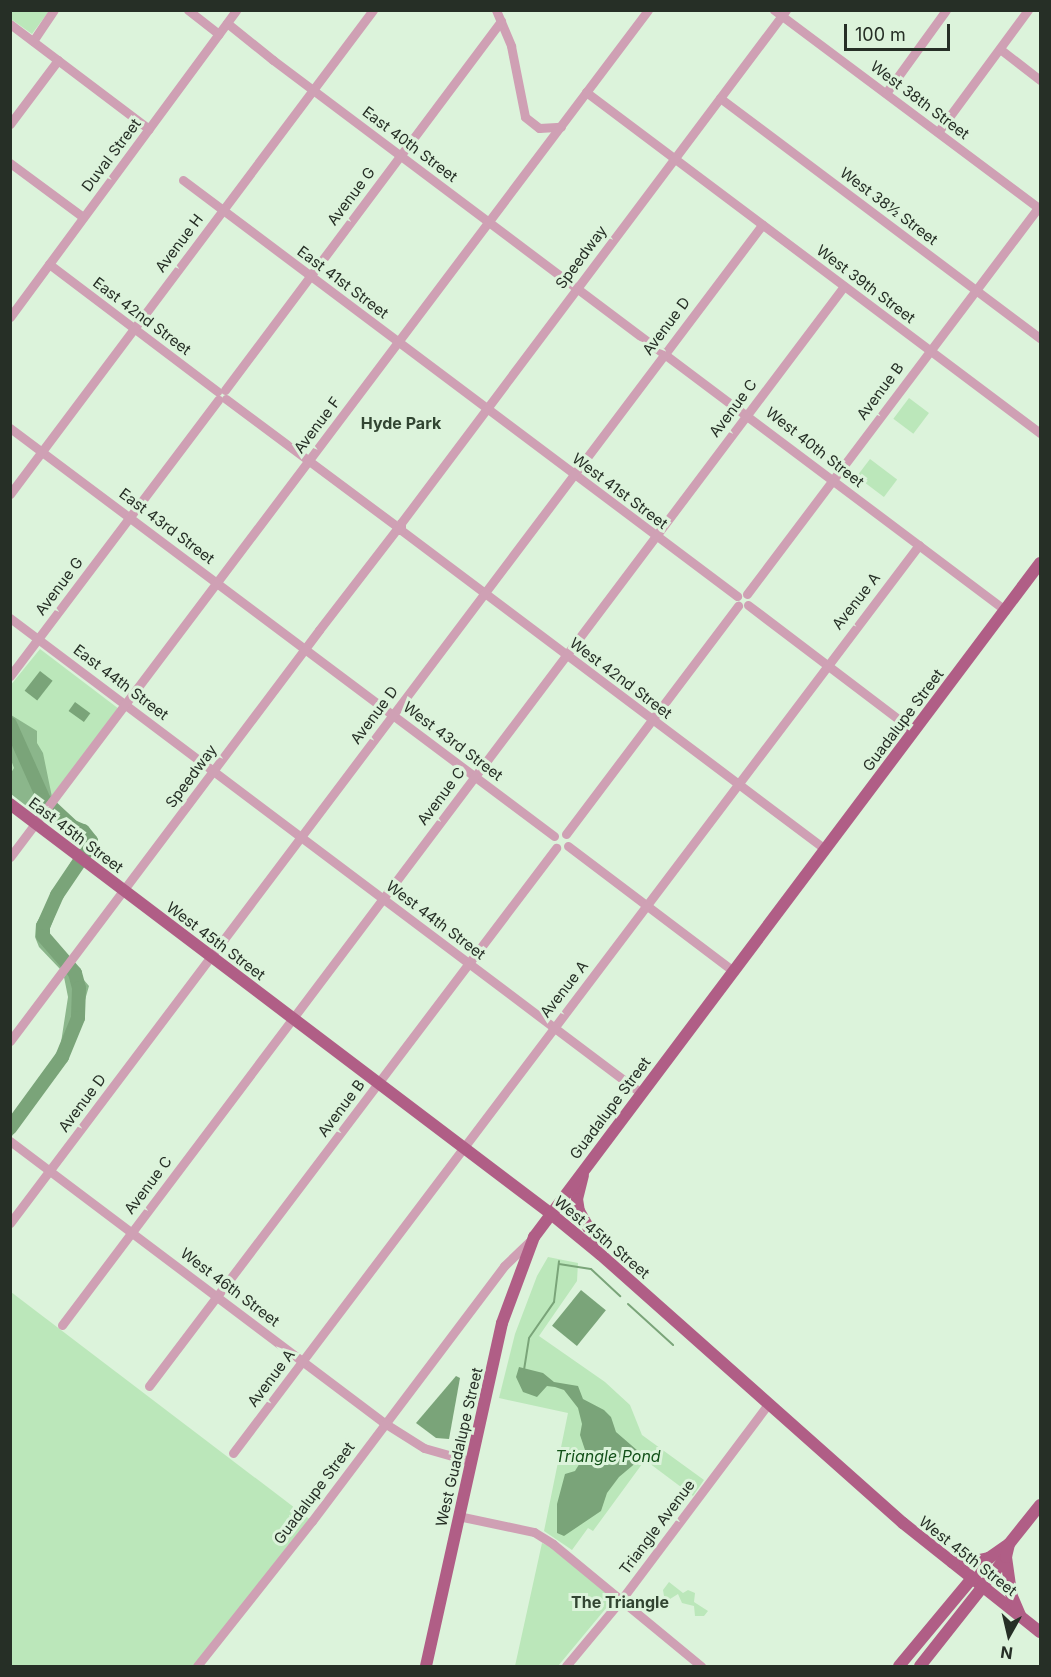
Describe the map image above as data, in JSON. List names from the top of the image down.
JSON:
{
  "streets": {
    "main road": [
      "Guadalupe Street",
      "East 45th Street",
      "West 45th Street",
      "West Guadalupe Street"
    ],
    "street": [
      "West 38th Street",
      "East 40th Street",
      "Duval Street",
      "Avenue G",
      "West 38½ Street",
      "Avenue H",
      "Speedway",
      "East 41st Street",
      "West 39th Street",
      "East 42nd Street",
      "Avenue D",
      "Avenue B",
      "Avenue C",
      "Avenue F",
      "West 40th Street",
      "West 41st Street",
      "East 43rd Street",
      "Avenue A",
      "West 42nd Street",
      "East 44th Street",
      "West 43rd Street",
      "West 44th Street",
      "West 46th Street",
      "Triangle Avenue"
    ]
  },
  "crossings": [
    ["West 38th Street", "Speedway"],
    ["West 38th Street", "Avenue B"],
    ["East 40th Street", "Duval Street"],
    ["East 40th Street", "Avenue G"],
    ["East 40th Street", "Avenue H"],
    ["East 40th Street", "Speedway"],
    ["East 40th Street", "Avenue F"],
    ["East 40th Street", "West 40th Street"],
    ["Duval Street", "East 42nd Street"],
    ["Avenue G", "East 41st Street"],
    ["Avenue G", "East 42nd Street"],
    ["Avenue G", "East 43rd Street"],
    ["Avenue G", "East 44th Street"],
    ["West 38½ Street", "Speedway"],
    ["West 38½ Street", "Avenue B"],
    ["Avenue H", "East 41st Street"],
    ["Avenue H", "East 42nd Street"],
    ["Avenue H", "East 43rd Street"],
    ["Speedway", "East 41st Street"],
    ["Speedway", "West 39th Street"],
    ["Speedway", "East 42nd Street"],
    ["Speedway", "West 40th Street"],
    ["Speedway", "West 41st Street"],
    ["Speedway", "East 43rd Street"],
    ["Speedway", "West 42nd Street"],
    ["Speedway", "East 44th Street"],
    ["Speedway", "West 43rd Street"],
    ["Speedway", "East 45th Street"],
    ["Speedway", "West 44th Street"],
    ["Speedway", "West 45th Street"],
    ["East 41st Street", "Avenue F"],
    ["East 41st Street", "West 41st Street"],
    ["West 39th Street", "Avenue D"],
    ["West 39th Street", "Avenue B"],
    ["West 39th Street", "Avenue C"],
    ["West 39th Street", "Avenue F"],
    ["East 42nd Street", "Avenue F"],
    ["East 42nd Street", "West 42nd Street"],
    ["Avenue D", "West 40th Street"],
    ["Avenue D", "West 41st Street"],
    ["Avenue D", "West 42nd Street"],
    ["Avenue D", "West 43rd Street"],
    ["Avenue D", "West 44th Street"],
    ["Avenue D", "West 45th Street"],
    ["Avenue D", "West 46th Street"],
    ["Avenue B", "West 40th Street"],
    ["Avenue B", "West 41st Street"],
    ["Avenue B", "West 43rd Street"],
    ["Avenue B", "West 44th Street"],
    ["Avenue B", "West 45th Street"],
    ["Avenue B", "West 46th Street"],
    ["Avenue C", "West 40th Street"],
    ["Avenue C", "West 41st Street"],
    ["Avenue C", "West 42nd Street"],
    ["Avenue C", "West 43rd Street"],
    ["Avenue C", "West 44th Street"],
    ["Avenue C", "West 45th Street"],
    ["Avenue C", "West 46th Street"],
    ["Avenue F", "East 43rd Street"],
    ["Avenue F", "East 44th Street"],
    ["Avenue F", "East 45th Street"],
    ["West 40th Street", "Avenue A"],
    ["West 40th Street", "Guadalupe Street"],
    ["West 41st Street", "Avenue A"],
    ["West 41st Street", "Guadalupe Street"],
    ["East 43rd Street", "West 43rd Street"],
    ["Avenue A", "West 42nd Street"],
    ["Avenue A", "West 44th Street"],
    ["Avenue A", "West 45th Street"],
    ["Avenue A", "West 46th Street"],
    ["West 42nd Street", "Guadalupe Street"],
    ["East 44th Street", "West 44th Street"],
    ["Guadalupe Street", "West 44th Street"],
    ["Guadalupe Street", "West 45th Street"],
    ["Guadalupe Street", "West 46th Street"],
    ["Guadalupe Street", "West Guadalupe Street"],
    ["East 45th Street", "West 45th Street"],
    ["West 45th Street", "Triangle Avenue"],
    ["West 46th Street", "West Guadalupe Street"]
  ],
  "districts": ["Hyde Park", "The Triangle"],
  "water": ["Triangle Pond"],
  "scale_bar": "100 m",
  "north": "bottom"
}
